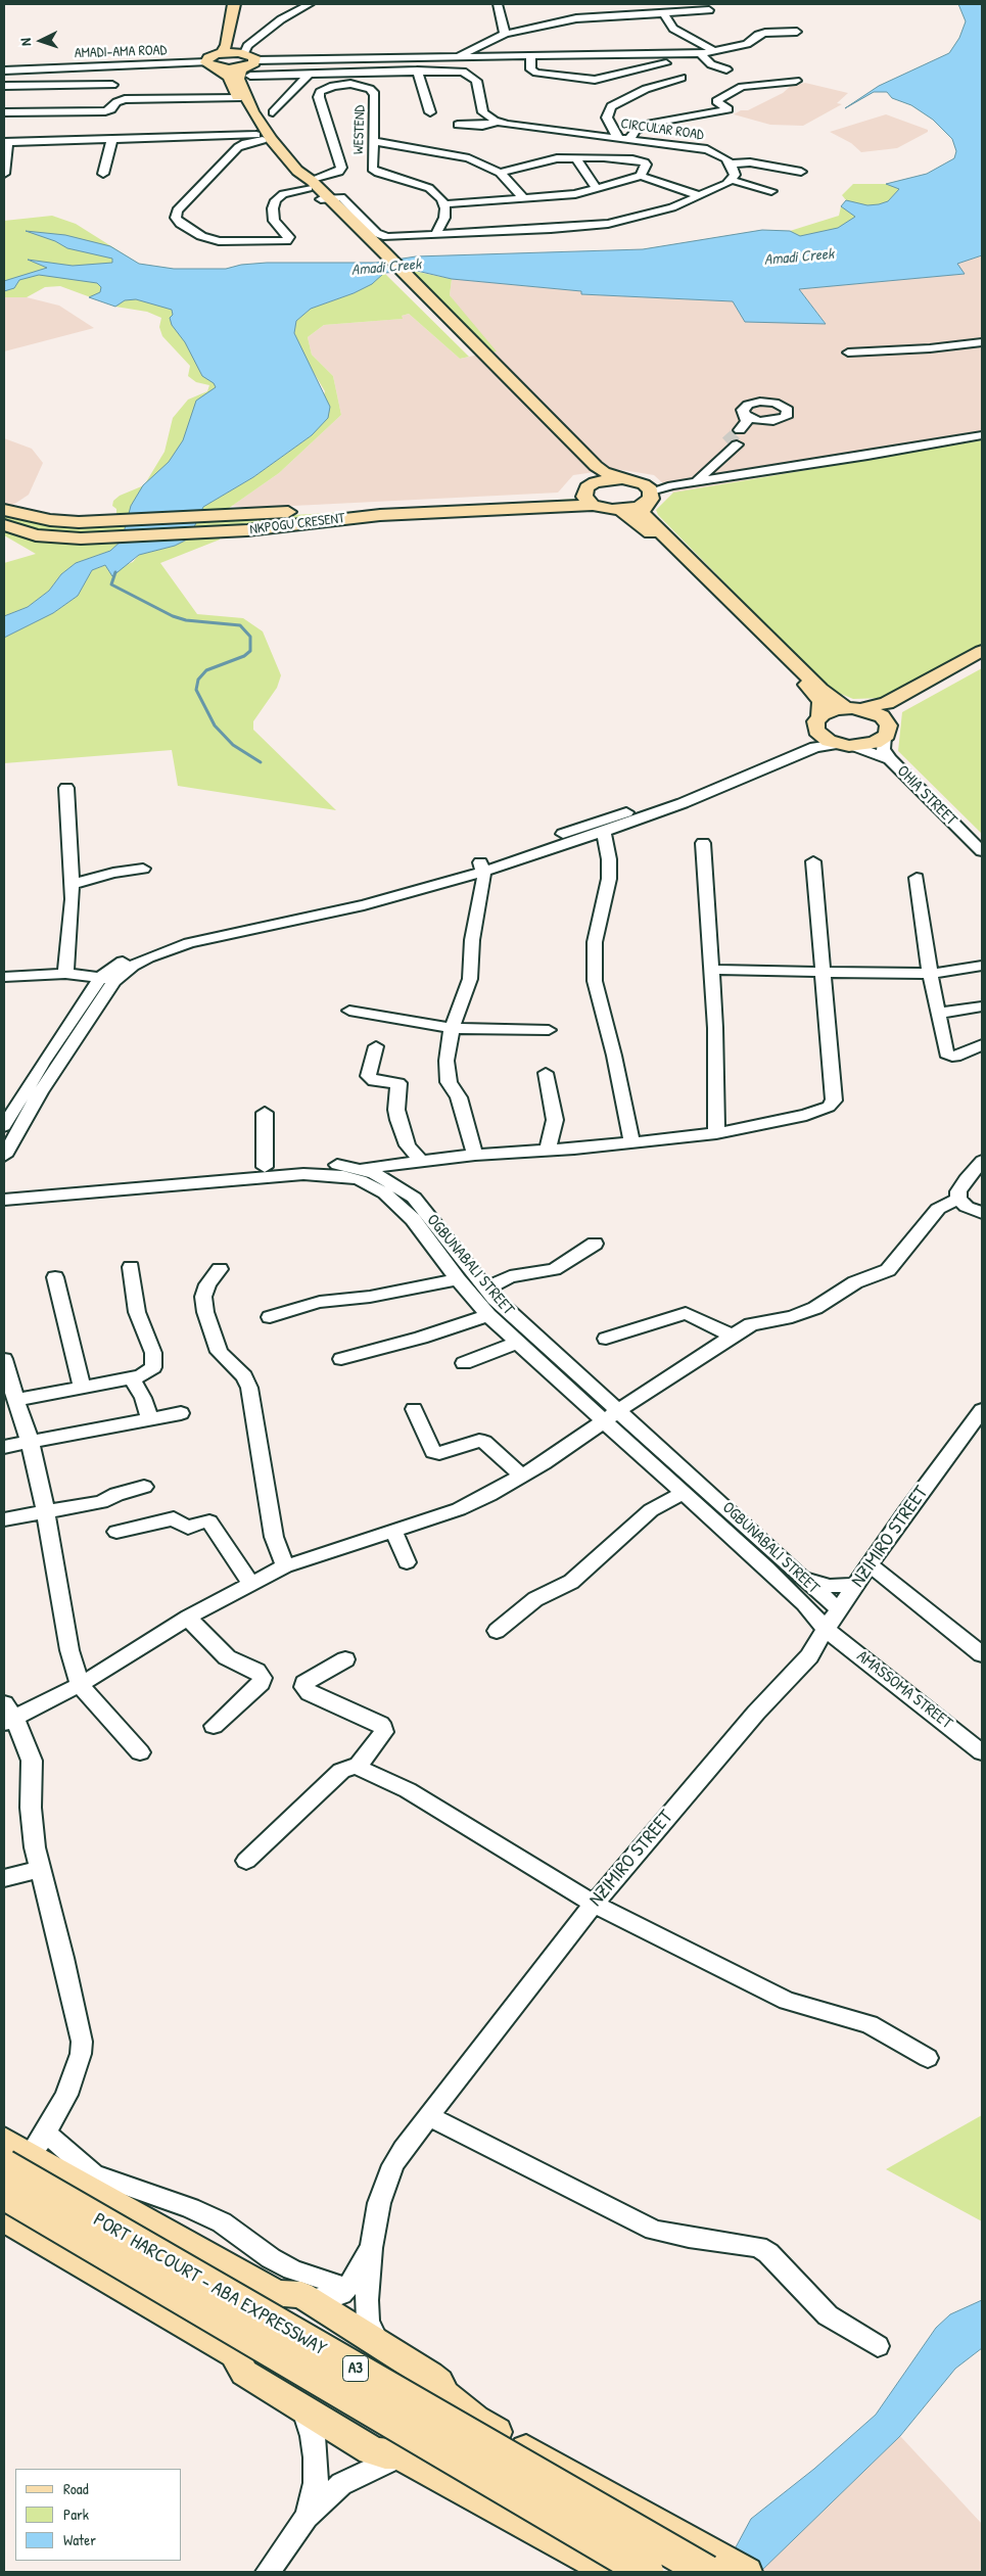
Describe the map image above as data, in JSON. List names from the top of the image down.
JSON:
{
  "streets": {
    "highway": ["PORT HARCOURT - ABA EXPRESSWAY", "A3"],
    "main road": ["NKPOGU CRESENT"],
    "street": [
      "AMADI-AMA ROAD",
      "WESTEND",
      "CIRCULAR ROAD",
      "OHIA STREET",
      "OGBUNABALI STREET",
      "NZIMIRO STREET",
      "AMASSOMA STREET"
    ]
  },
  "crossings": [
    ["OGBUNABALI STREET", "NZIMIRO STREET"],
    ["OGBUNABALI STREET", "AMASSOMA STREET"],
    ["NZIMIRO STREET", "AMASSOMA STREET"]
  ],
  "water": ["Amadi Creek"],
  "legend": ["Road", "Park", "Water"],
  "north": "left"
}
